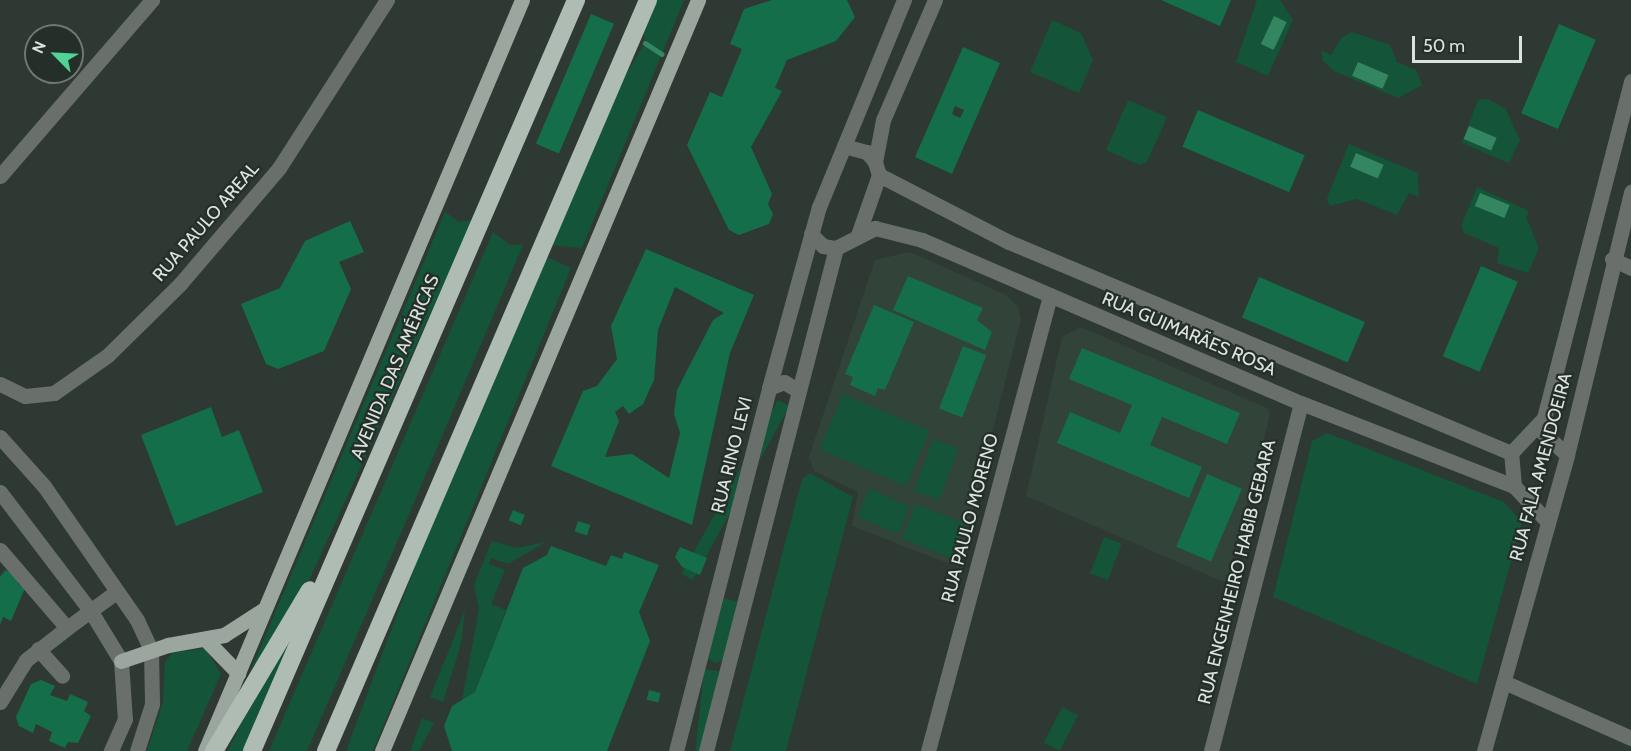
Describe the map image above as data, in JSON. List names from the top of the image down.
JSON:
{
  "streets": {
    "highway": ["AVENIDA DAS AMÉRICAS"],
    "street": [
      "RUA PAULO AREAL",
      "RUA GUIMARÃES ROSA",
      "RUA RINO LEVI",
      "RUA FALA AMENDOEIRA",
      "RUA PAULO MORENO",
      "RUA ENGENHEIRO HABIB GEBARA"
    ]
  },
  "crossings": [
    ["RUA GUIMARÃES ROSA", "RUA FALA AMENDOEIRA"],
    ["RUA GUIMARÃES ROSA", "RUA PAULO MORENO"],
    ["RUA GUIMARÃES ROSA", "RUA ENGENHEIRO HABIB GEBARA"]
  ],
  "scale_bar": "50 m",
  "north": "top left"
}
